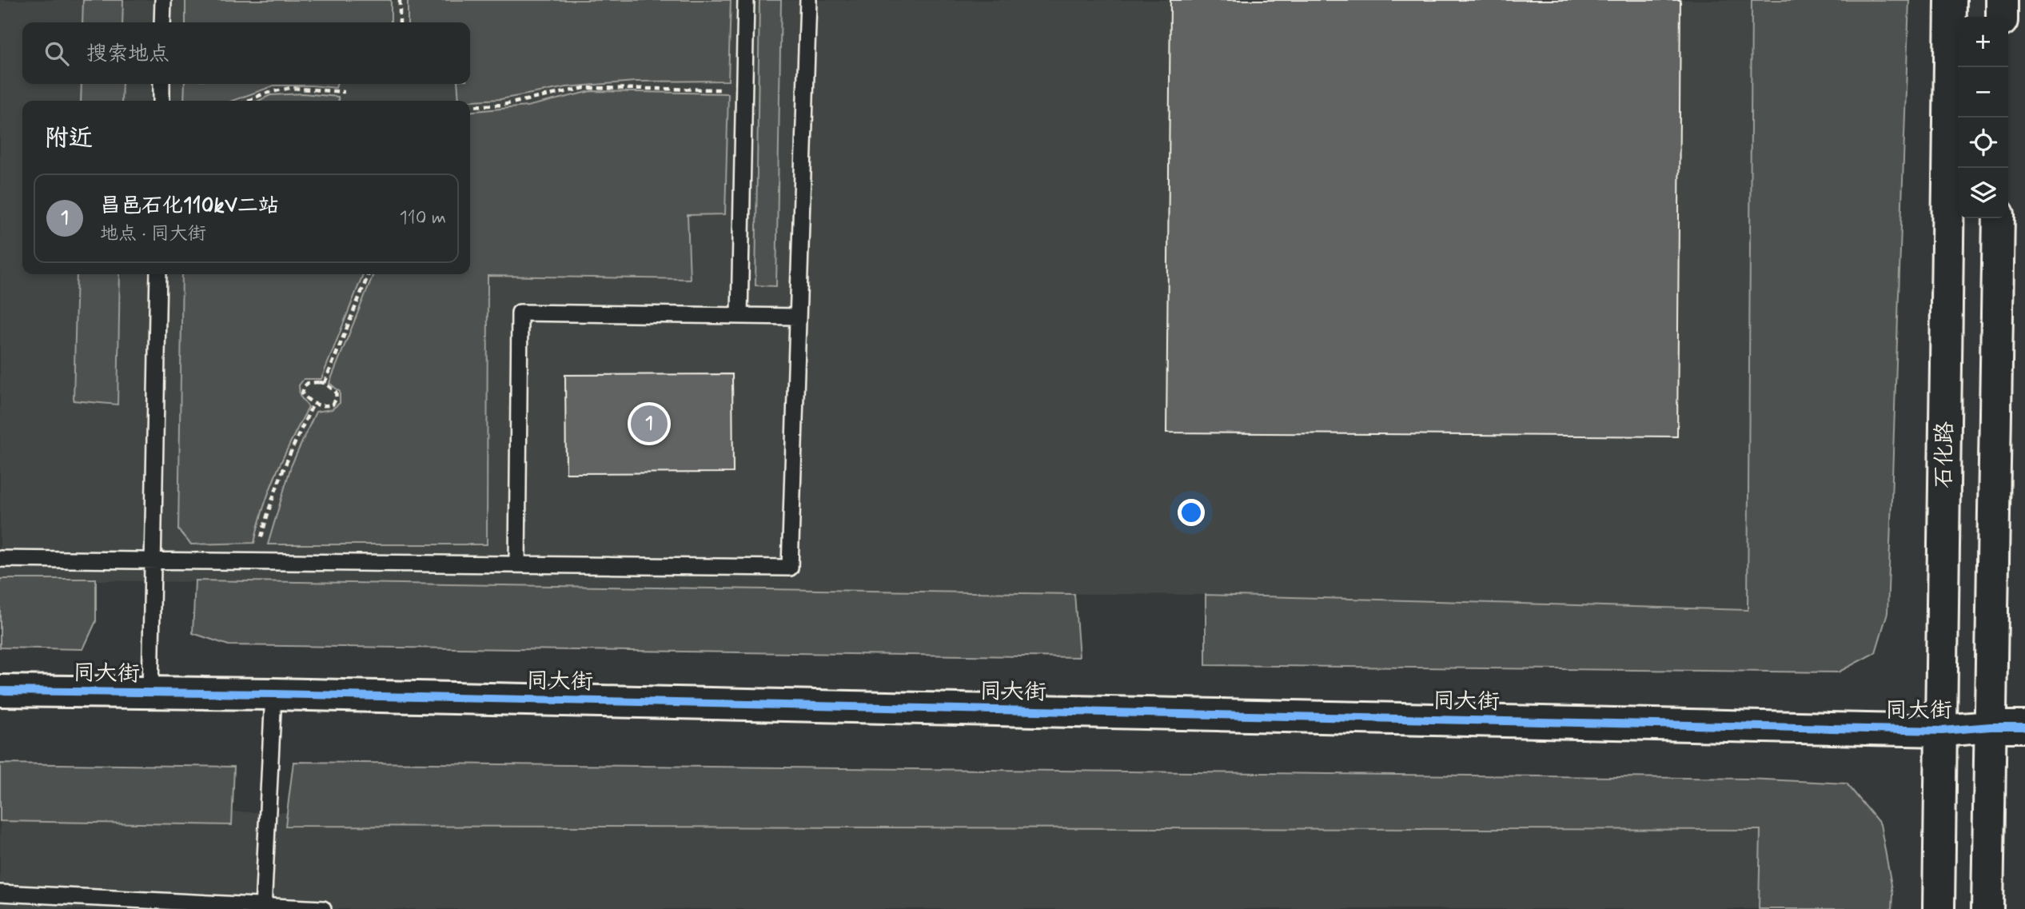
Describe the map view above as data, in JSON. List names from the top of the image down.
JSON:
{
  "streets": {
    "street": ["石化路", "同大街"]
  },
  "crossings": [
    ["石化路", "同大街"]
  ],
  "page": {
    "map_buttons": ["+", "−"],
    "search": "搜索地点",
    "heading": "附近",
    "list": [
      {
        "mark": "1",
        "name": "昌邑石化110kV二站",
        "note": "地点 · 同大街",
        "value": "110 m"
      }
    ],
    "pins": "1"
  }
}
